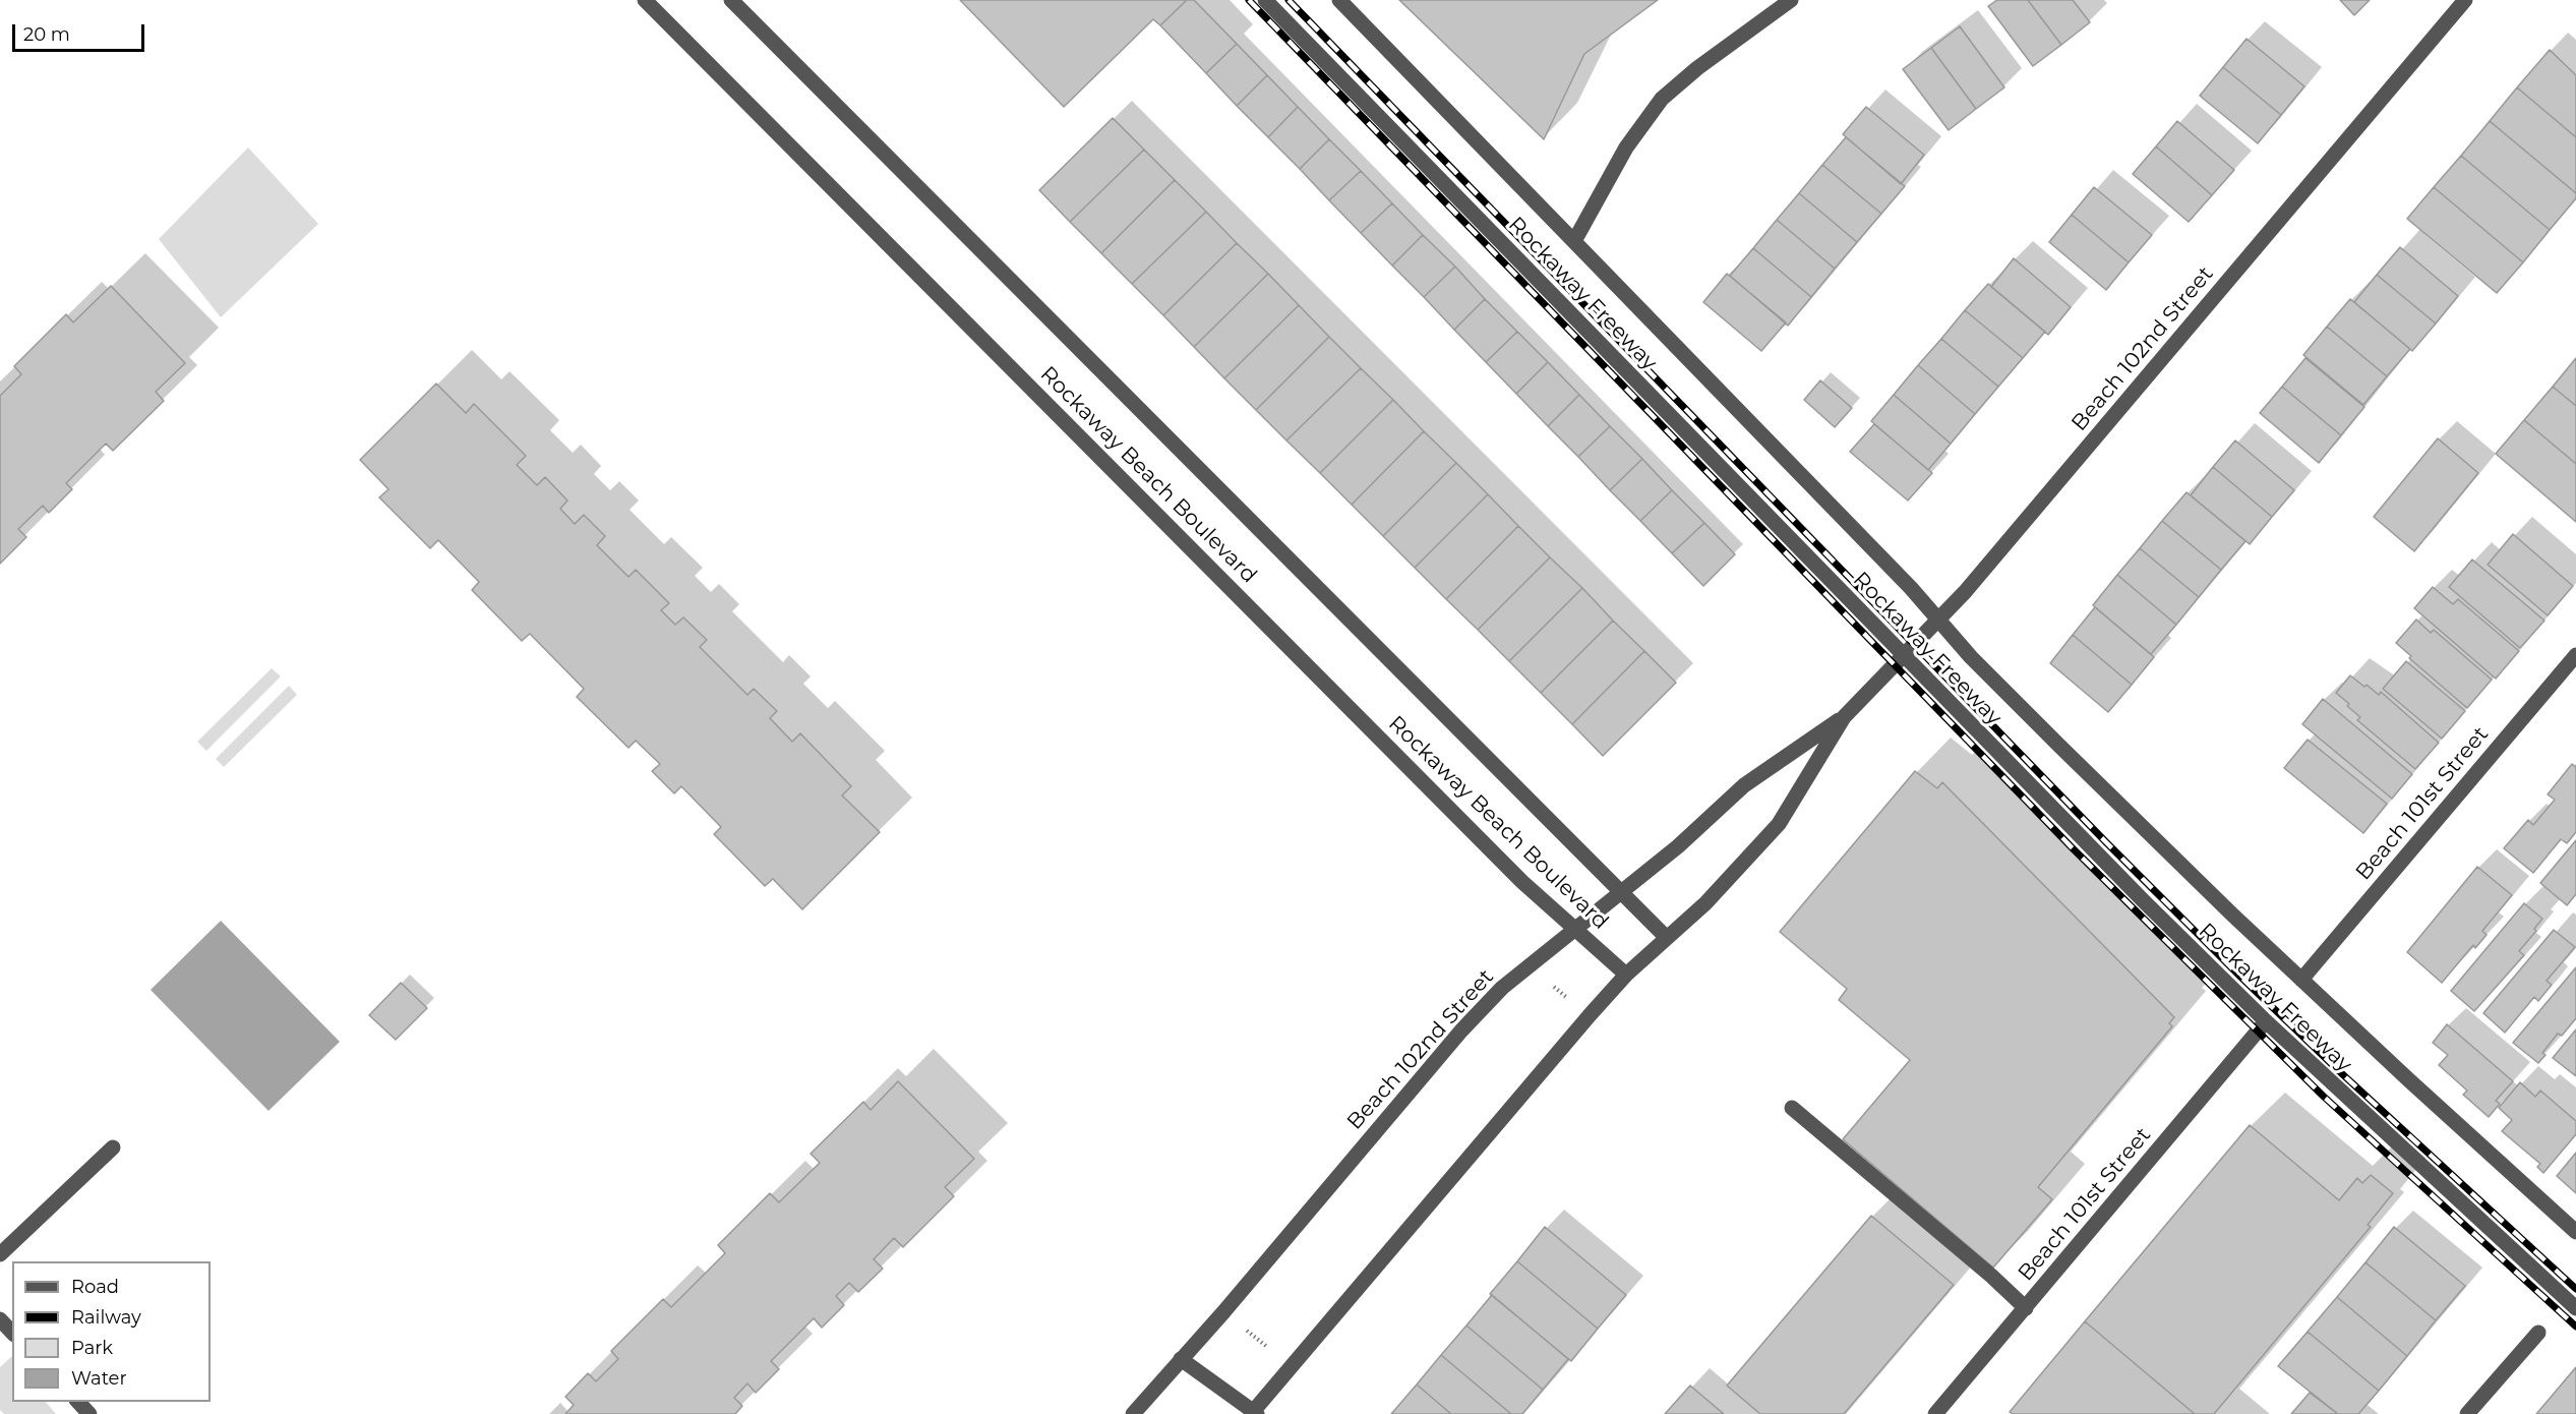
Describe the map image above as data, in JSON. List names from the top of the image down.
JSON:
{
  "streets": {
    "street": [
      "Rockaway Freeway",
      "Beach 102nd Street",
      "Rockaway Beach Boulevard",
      "Beach 101st Street"
    ]
  },
  "crossings": [
    ["Rockaway Freeway", "Beach 102nd Street"],
    ["Rockaway Freeway", "Beach 101st Street"],
    ["Beach 102nd Street", "Rockaway Beach Boulevard"]
  ],
  "legend": [
    "Road",
    "Railway",
    "Park",
    "Water"
  ],
  "scale_bar": "20 m"
}
